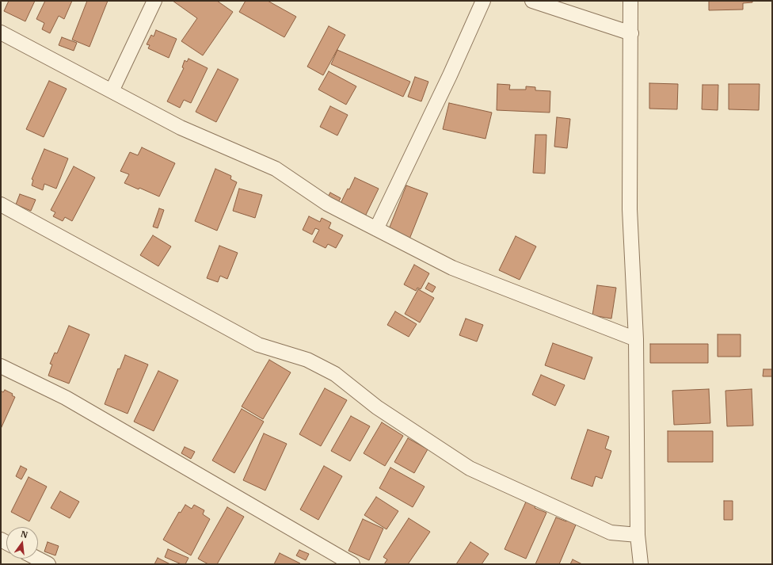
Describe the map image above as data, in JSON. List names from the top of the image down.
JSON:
{
  "north": "top"
}
